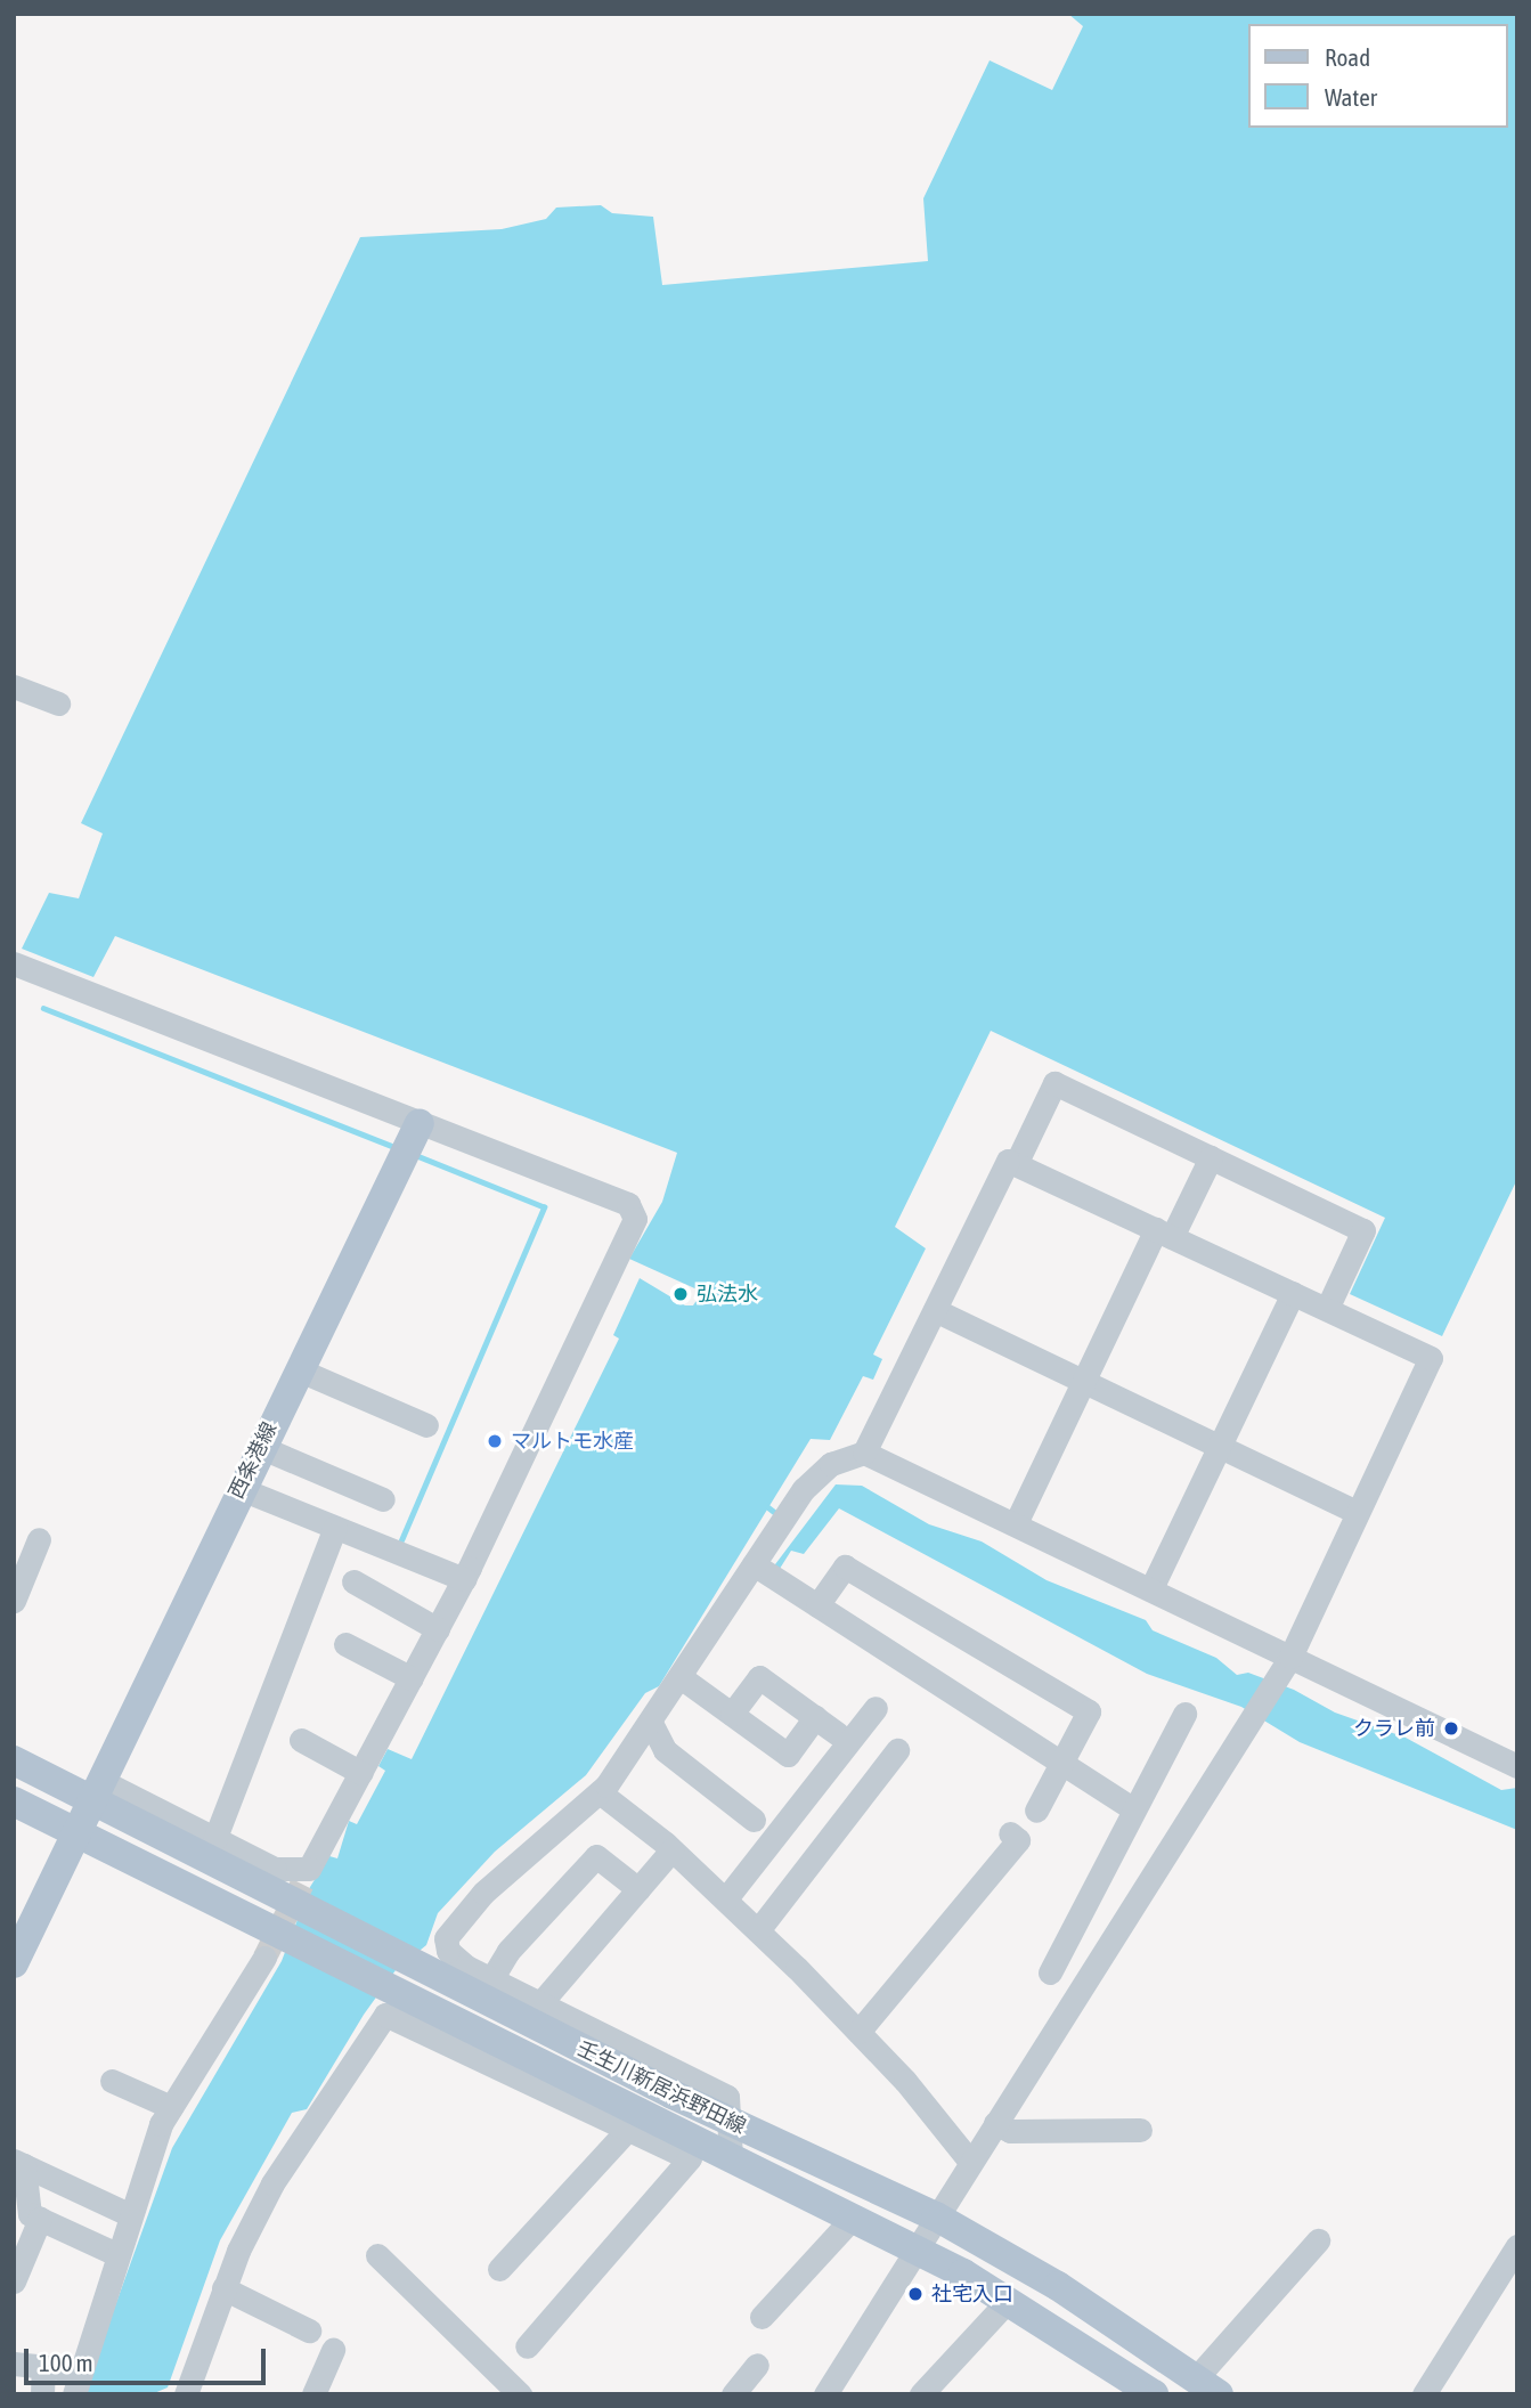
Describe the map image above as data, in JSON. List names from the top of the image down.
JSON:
{
  "streets": {
    "main road": ["西条港線", "壬生川新居浜野田線"]
  },
  "crossings": [
    ["西条港線", "壬生川新居浜野田線"]
  ],
  "places": [
    "弘法水",
    "マルトモ水産",
    "クラレ前",
    "社宅入口"
  ],
  "legend": ["Road", "Water"],
  "scale_bar": "100 m"
}
